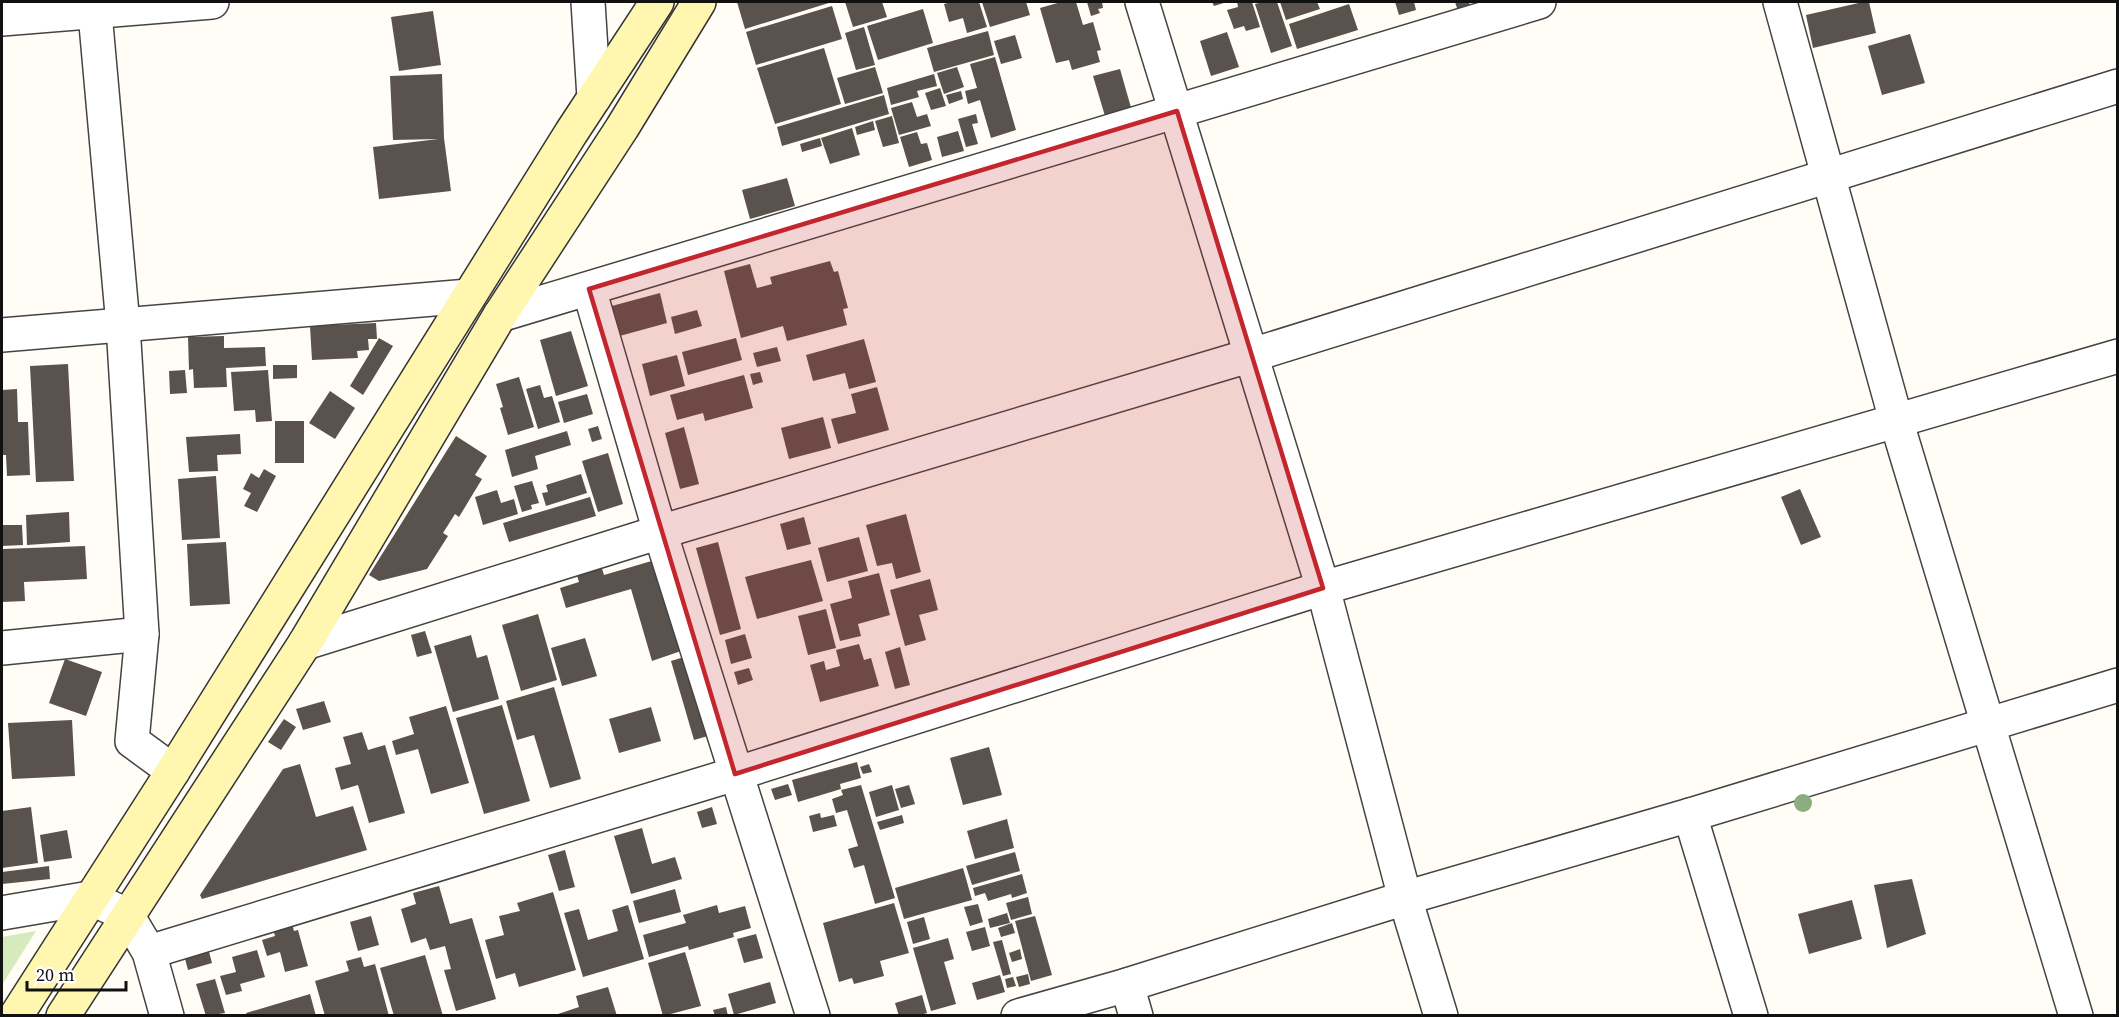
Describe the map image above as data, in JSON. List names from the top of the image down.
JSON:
{
  "scale_bar": "20 m"
}
